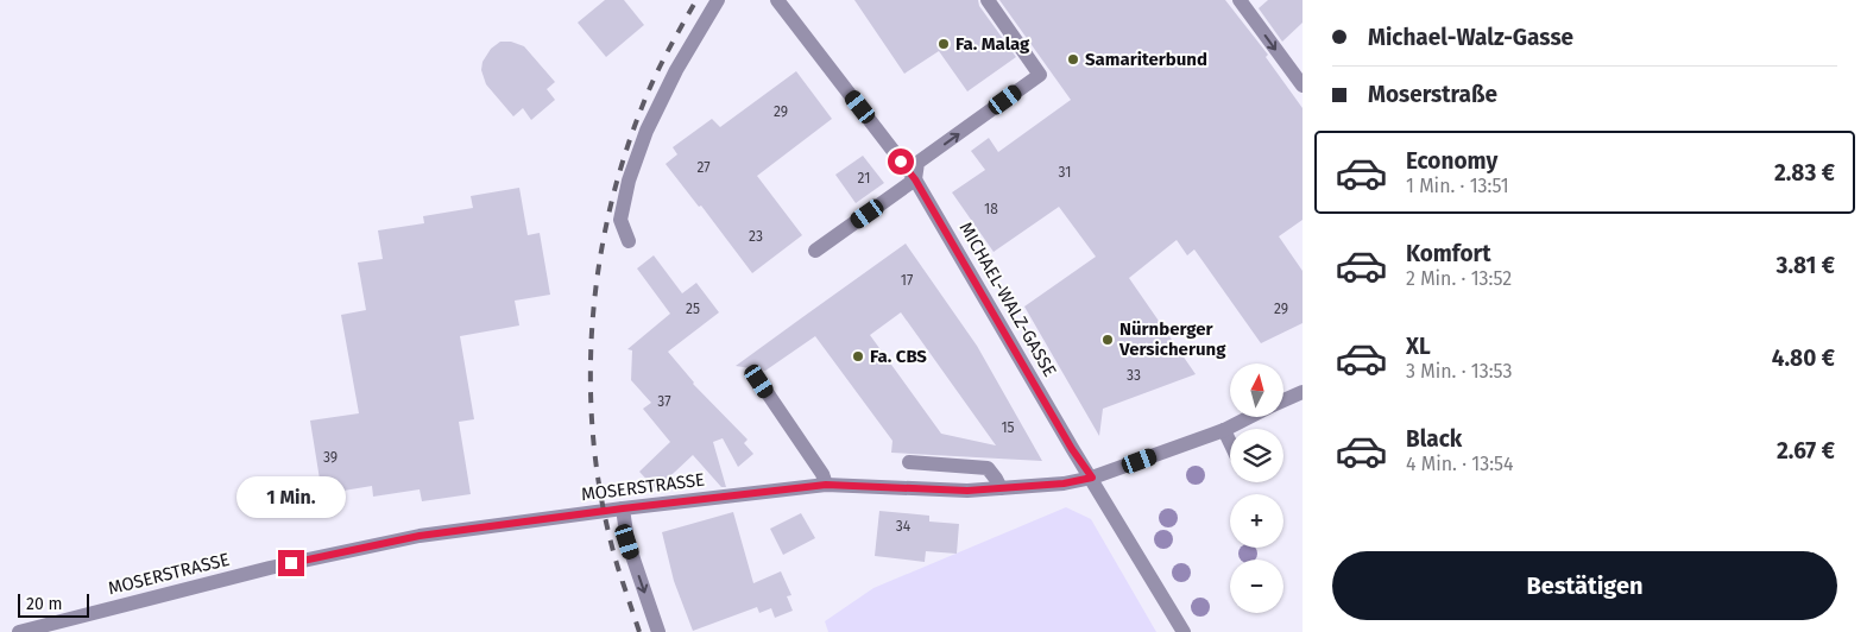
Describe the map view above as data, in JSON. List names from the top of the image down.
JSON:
{
  "streets": {
    "street": ["MICHAEL-WALZ-GASSE", "MOSERSTRASSE"]
  },
  "crossings": [
    ["MICHAEL-WALZ-GASSE", "MOSERSTRASSE"]
  ],
  "places": [
    "Fa. Malag",
    "Samariterbund",
    "Nürnberger Versicherung",
    "Fa. CBS"
  ],
  "house_numbers": [
    "29",
    "27",
    "31",
    "21",
    "18",
    "23",
    "17",
    "25",
    "29",
    "33",
    "37",
    "15",
    "39",
    "34"
  ],
  "scale_bar": "20 m",
  "north": "top",
  "page": {
    "banner": ["Michael-Walz-Gasse", "Moserstraße"],
    "list": [
      {
        "name": "Economy",
        "note": "1 Min. · 13:51",
        "value": "2.83 €"
      },
      {
        "name": "Komfort",
        "note": "2 Min. · 13:52",
        "value": "3.81 €"
      },
      {
        "name": "XL",
        "note": "3 Min. · 13:53",
        "value": "4.80 €"
      },
      {
        "name": "Black",
        "note": "4 Min. · 13:54",
        "value": "2.67 €"
      }
    ],
    "map_buttons": ["+", "−"],
    "bubble": "1 Min.",
    "buttons": "Bestätigen",
    "scale": "20 m"
  }
}
